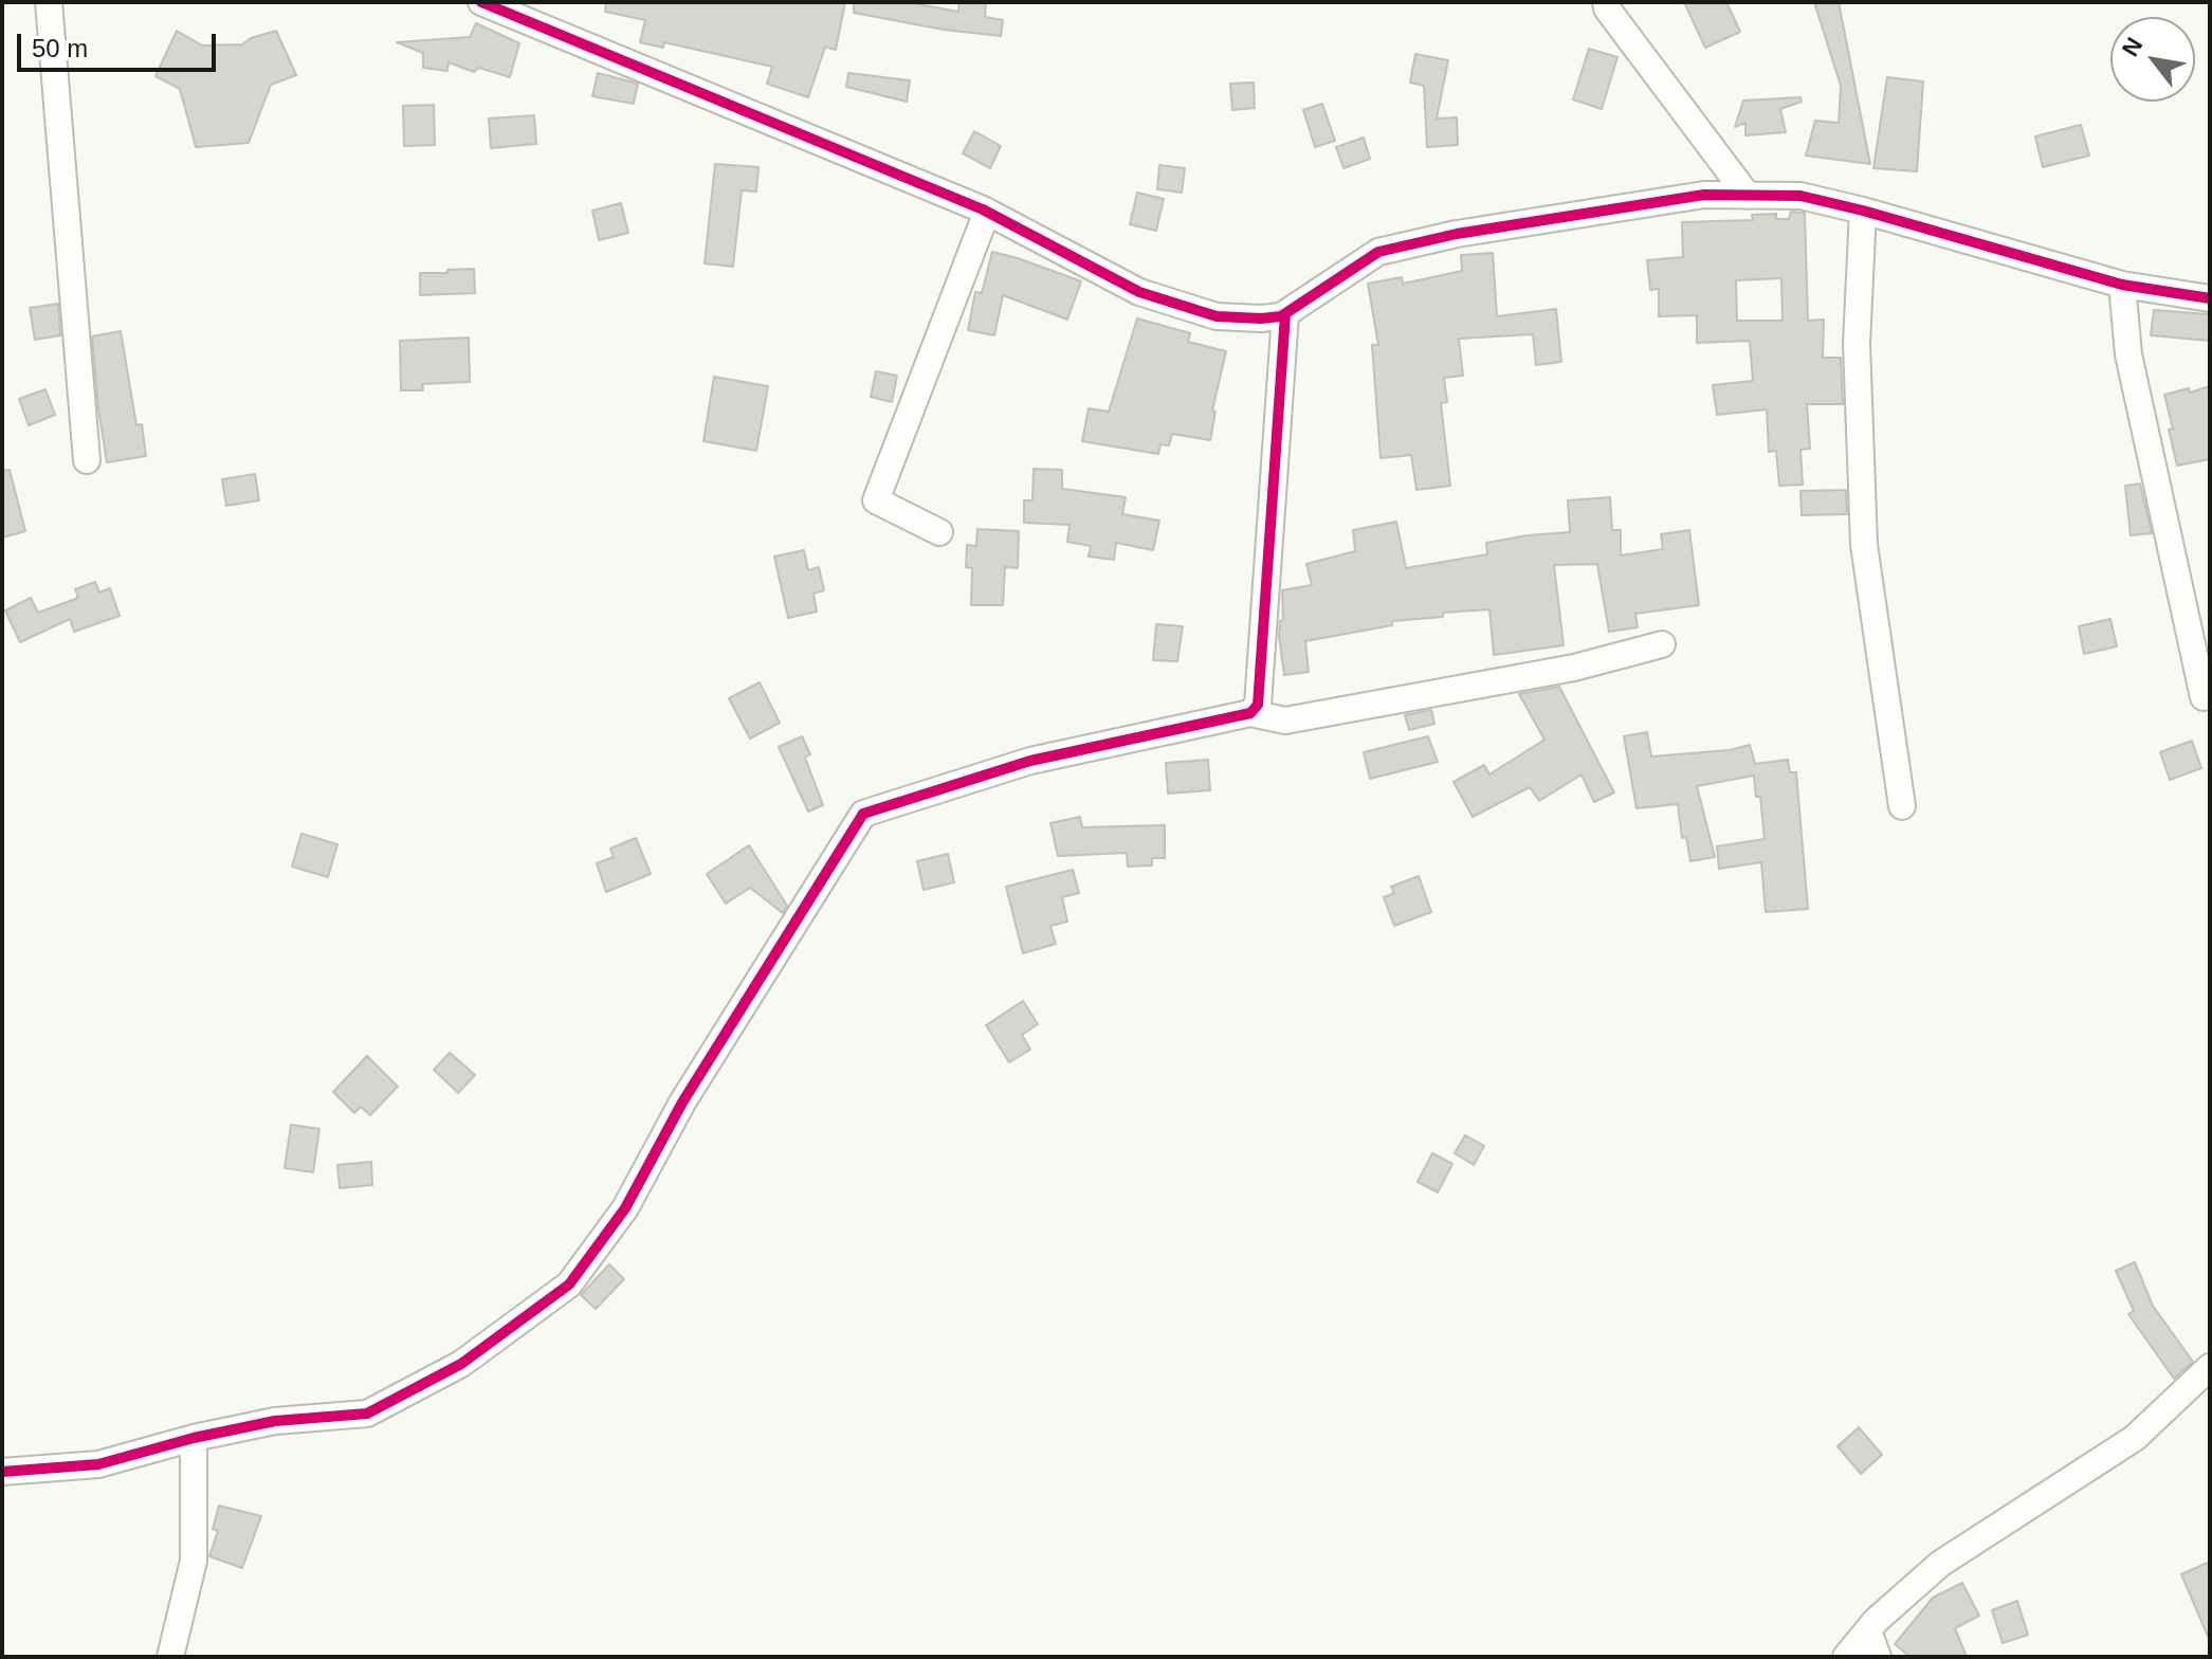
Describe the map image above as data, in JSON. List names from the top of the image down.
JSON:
{
  "scale_bar": "50 m",
  "north": "top left"
}
